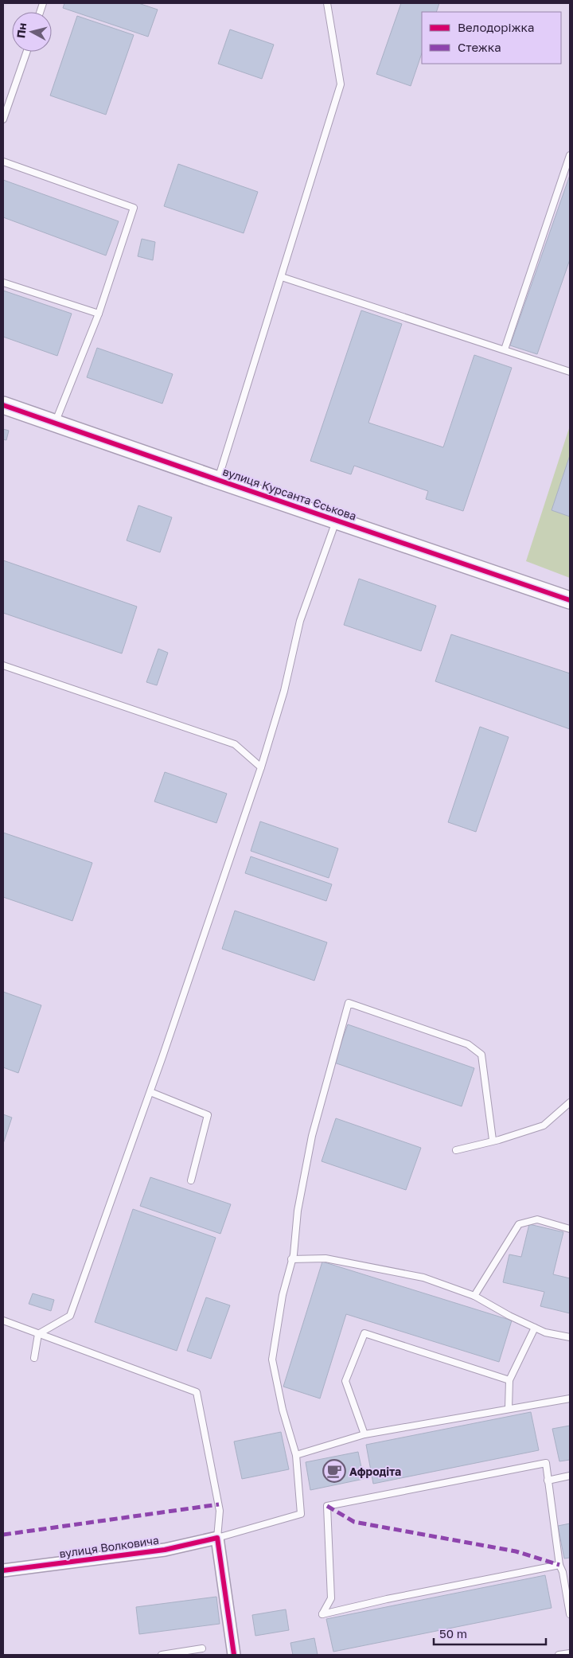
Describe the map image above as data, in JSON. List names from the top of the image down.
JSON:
{
  "streets": {
    "street": ["вулиця Курсанта Єськова", "вулиця Волковича"]
  },
  "places": {
    "cafe": ["Афродіта"]
  },
  "legend": ["Велодоріжка", "Стежка"],
  "scale_bar": "50 m",
  "north": "left"
}
